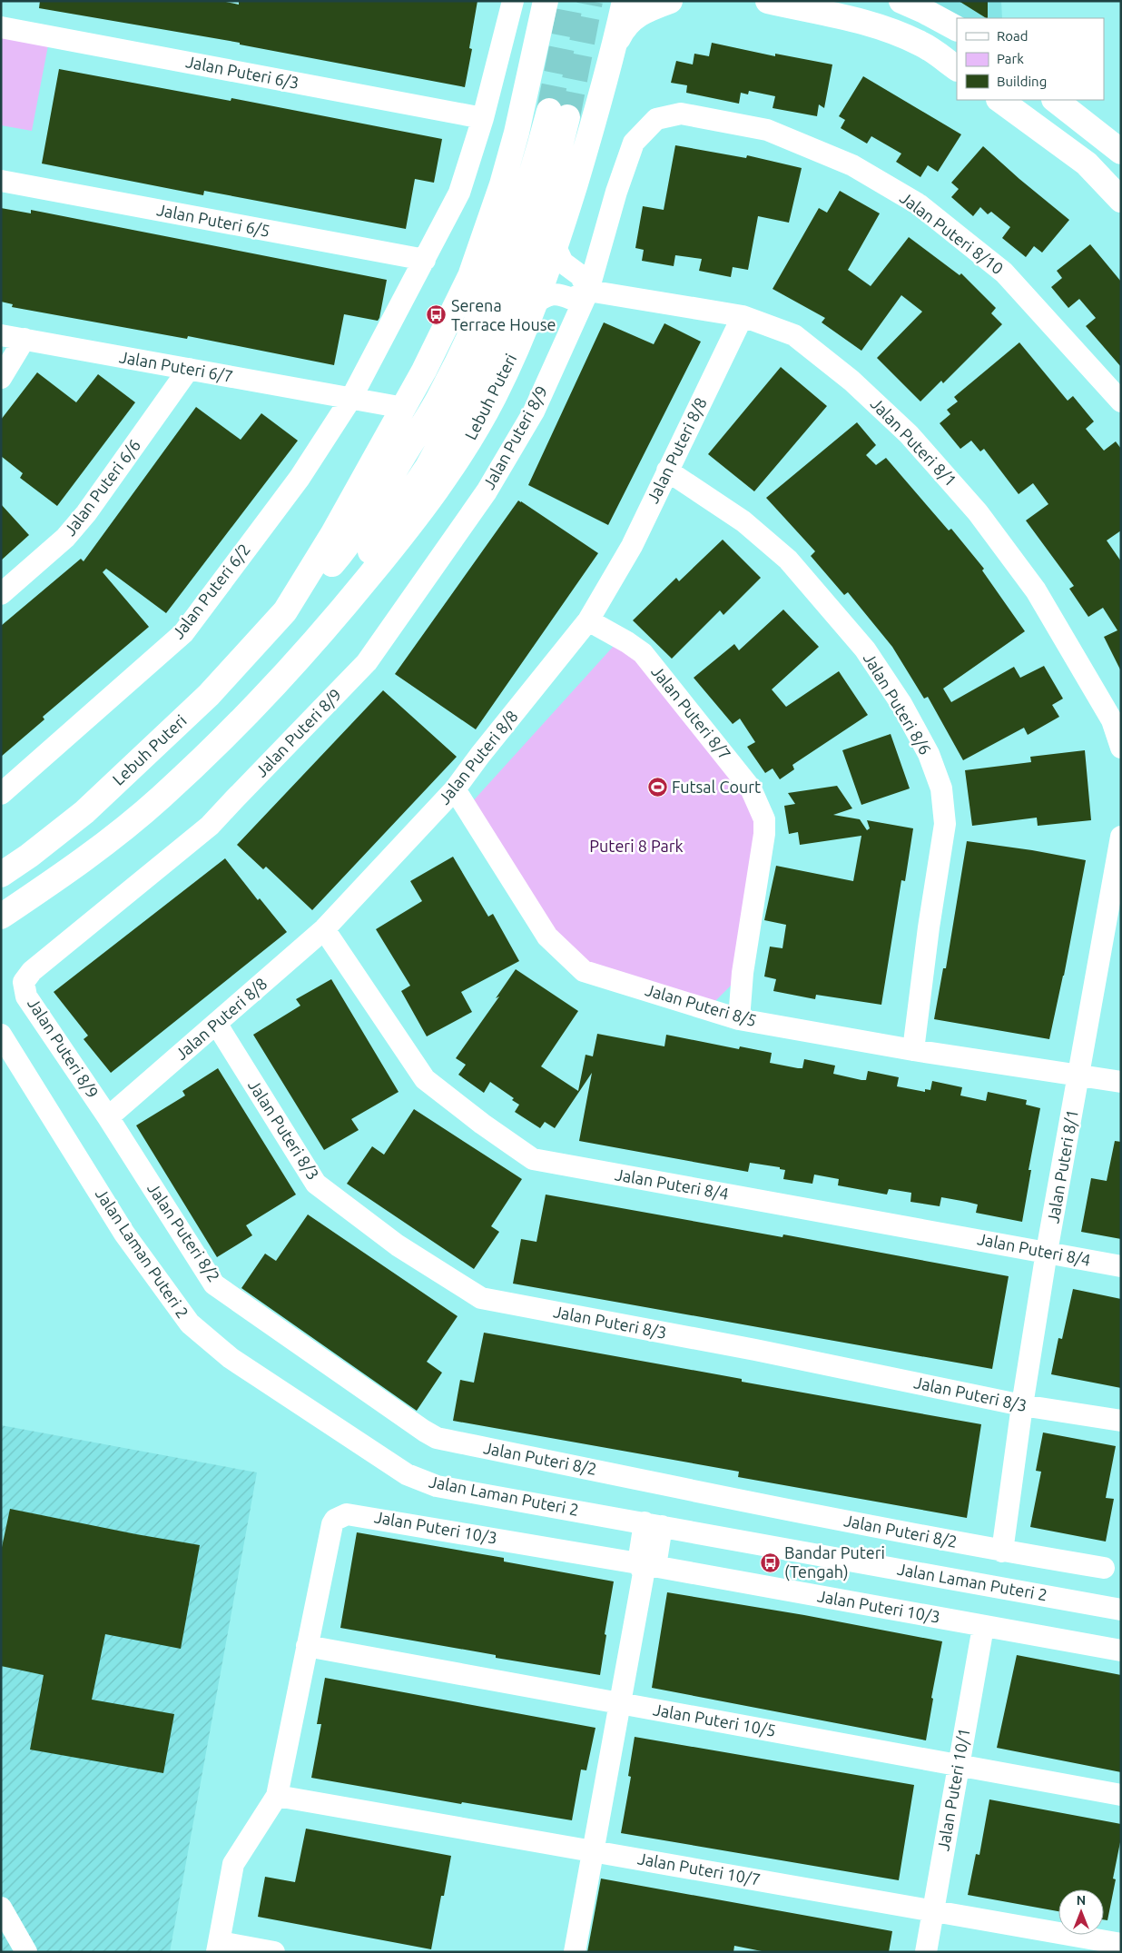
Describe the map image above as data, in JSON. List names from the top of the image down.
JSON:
{
  "streets": {
    "main road": ["Lebuh Puteri"],
    "street": [
      "Jalan Puteri 6/3",
      "Jalan Puteri 6/5",
      "Jalan Puteri 8/10",
      "Jalan Puteri 6/7",
      "Jalan Puteri 8/9",
      "Jalan Puteri 8/1",
      "Jalan Puteri 8/8",
      "Jalan Puteri 6/6",
      "Jalan Puteri 6/2",
      "Jalan Puteri 8/6",
      "Jalan Puteri 8/7",
      "Jalan Puteri 8/5",
      "Jalan Puteri 8/3",
      "Jalan Puteri 8/4",
      "Jalan Puteri 8/2",
      "Jalan Laman Puteri 2",
      "Jalan Puteri 10/3",
      "Jalan Puteri 10/5",
      "Jalan Puteri 10/1",
      "Jalan Puteri 10/7"
    ]
  },
  "crossings": [
    ["Jalan Puteri 6/3", "Jalan Puteri 6/2"],
    ["Jalan Puteri 6/5", "Jalan Puteri 6/2"],
    ["Jalan Puteri 8/10", "Jalan Puteri 8/9"],
    ["Jalan Puteri 8/10", "Jalan Puteri 8/1"],
    ["Jalan Puteri 6/7", "Lebuh Puteri"],
    ["Jalan Puteri 6/7", "Jalan Puteri 6/6"],
    ["Jalan Puteri 6/7", "Jalan Puteri 6/2"],
    ["Lebuh Puteri", "Jalan Puteri 8/1"],
    ["Jalan Puteri 8/9", "Jalan Puteri 8/1"],
    ["Jalan Puteri 8/9", "Jalan Puteri 8/8"],
    ["Jalan Puteri 8/9", "Jalan Puteri 8/2"],
    ["Jalan Puteri 8/1", "Jalan Puteri 8/8"],
    ["Jalan Puteri 8/1", "Jalan Puteri 8/5"],
    ["Jalan Puteri 8/1", "Jalan Puteri 8/3"],
    ["Jalan Puteri 8/1", "Jalan Puteri 8/4"],
    ["Jalan Puteri 8/1", "Jalan Puteri 8/2"],
    ["Jalan Puteri 8/8", "Jalan Puteri 8/6"],
    ["Jalan Puteri 8/8", "Jalan Puteri 8/7"],
    ["Jalan Puteri 8/8", "Jalan Puteri 8/5"],
    ["Jalan Puteri 8/8", "Jalan Puteri 8/3"],
    ["Jalan Puteri 8/8", "Jalan Puteri 8/4"],
    ["Jalan Puteri 8/8", "Jalan Puteri 8/2"],
    ["Jalan Puteri 8/6", "Jalan Puteri 8/5"],
    ["Jalan Puteri 8/7", "Jalan Puteri 8/5"],
    ["Jalan Puteri 10/3", "Jalan Puteri 10/5"],
    ["Jalan Puteri 10/3", "Jalan Puteri 10/1"],
    ["Jalan Puteri 10/3", "Jalan Puteri 10/7"],
    ["Jalan Puteri 10/5", "Jalan Puteri 10/1"],
    ["Jalan Puteri 10/1", "Jalan Puteri 10/7"]
  ],
  "parks": ["Puteri 8 Park"],
  "places": {
    "bus stop": ["Serena Terrace House", "Bandar Puteri (Tengah)"],
    "sports": ["Futsal Court"]
  },
  "legend": ["Road", "Park", "Building"],
  "north": "top"
}
